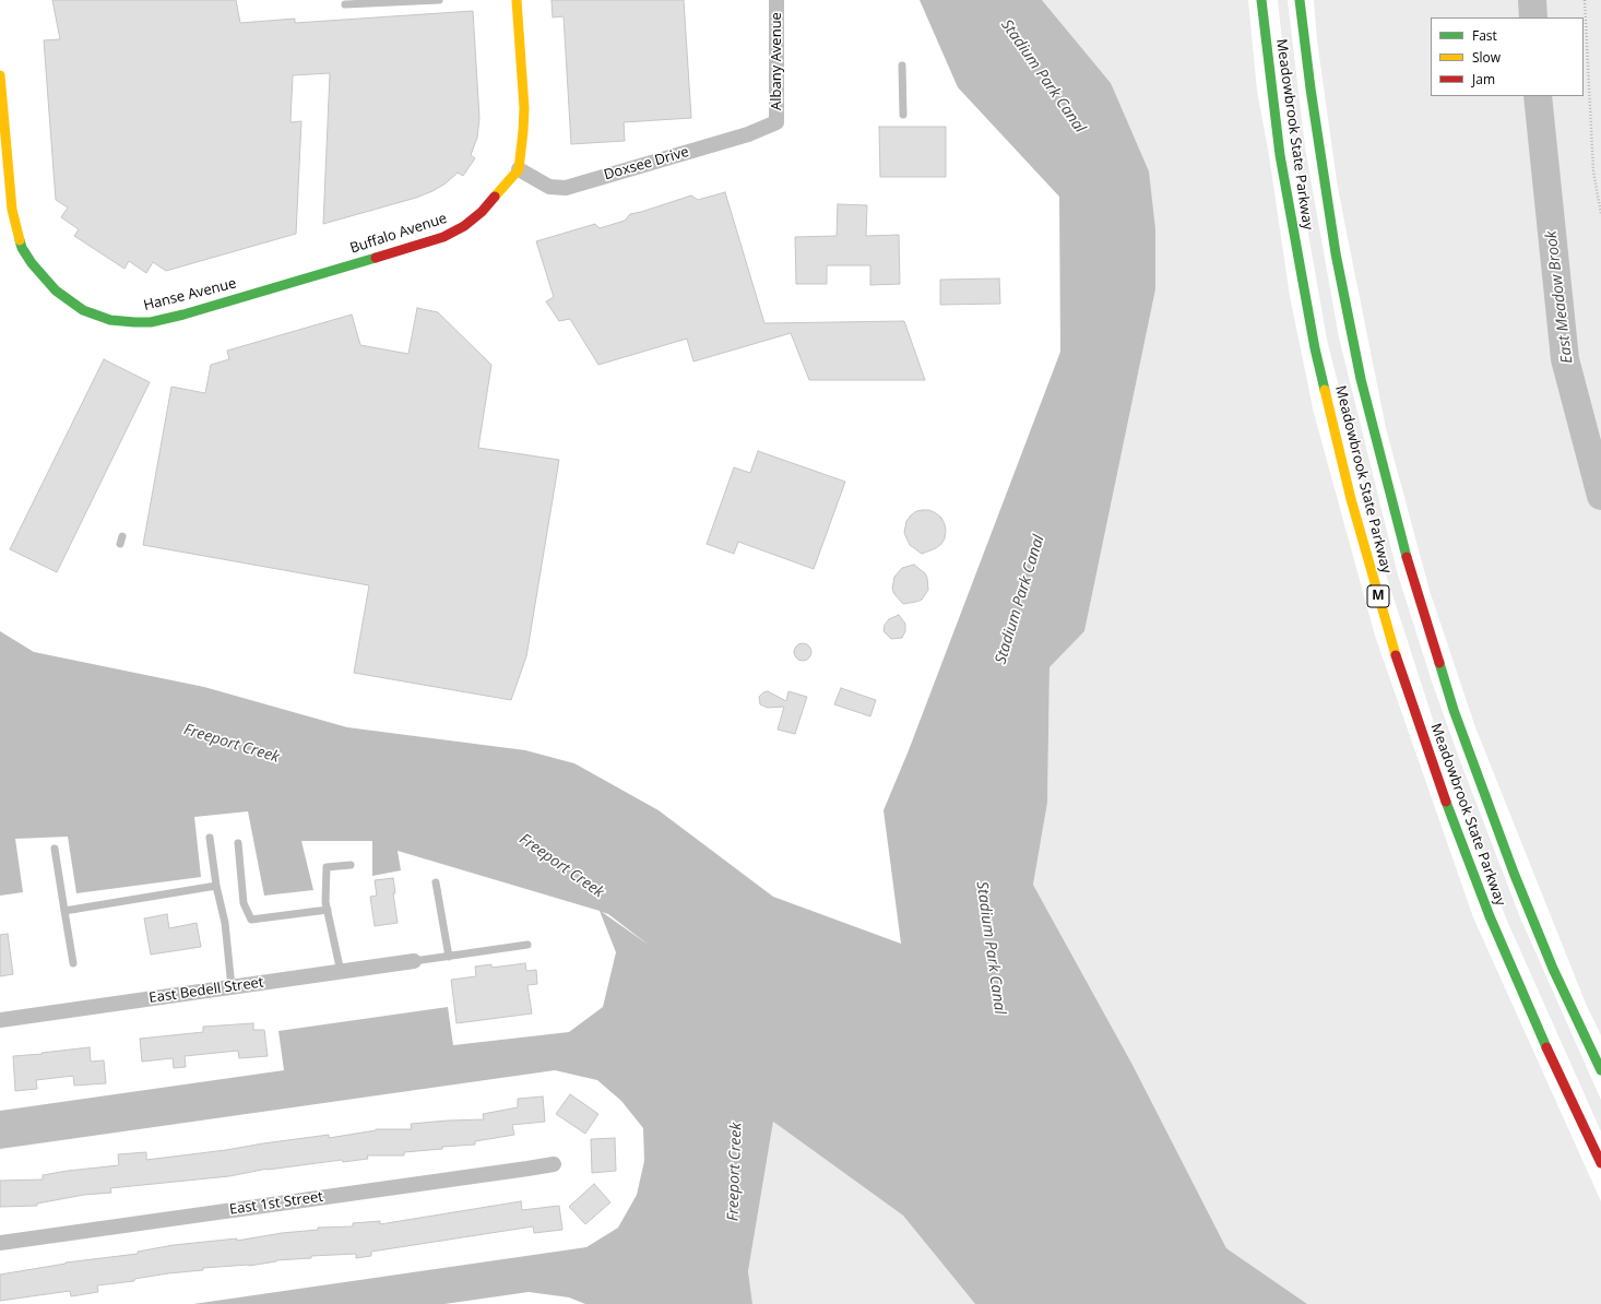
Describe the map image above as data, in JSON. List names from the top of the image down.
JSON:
{
  "streets": {
    "main road": [
      "Meadowbrook State Parkway",
      "Buffalo Avenue",
      "Hanse Avenue",
      "M"
    ],
    "street": [
      "Albany Avenue",
      "Doxsee Drive",
      "East Bedell Street",
      "East 1st Street"
    ]
  },
  "crossings": [
    ["Albany Avenue", "Doxsee Drive"],
    ["Doxsee Drive", "Buffalo Avenue"],
    ["Buffalo Avenue", "Hanse Avenue"]
  ],
  "water": ["Stadium Park Canal", "East Meadow Brook", "Freeport Creek"],
  "legend": ["Fast", "Slow", "Jam"]
}
